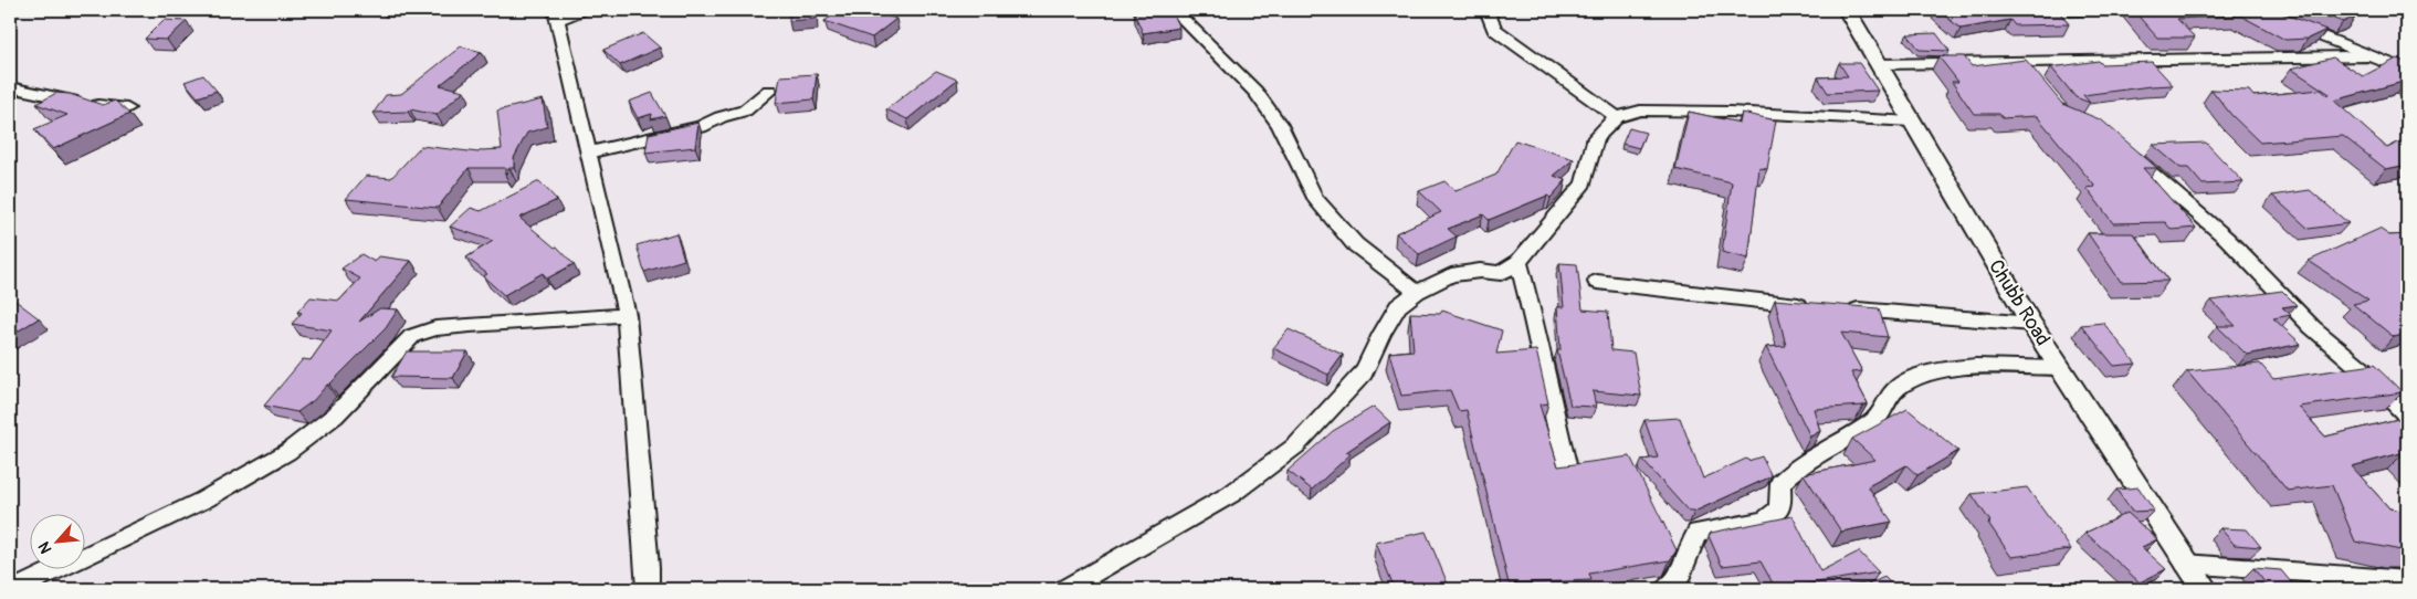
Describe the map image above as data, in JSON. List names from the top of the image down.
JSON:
{
  "streets": {
    "street": ["Chubb Road"]
  },
  "north": "bottom left"
}
